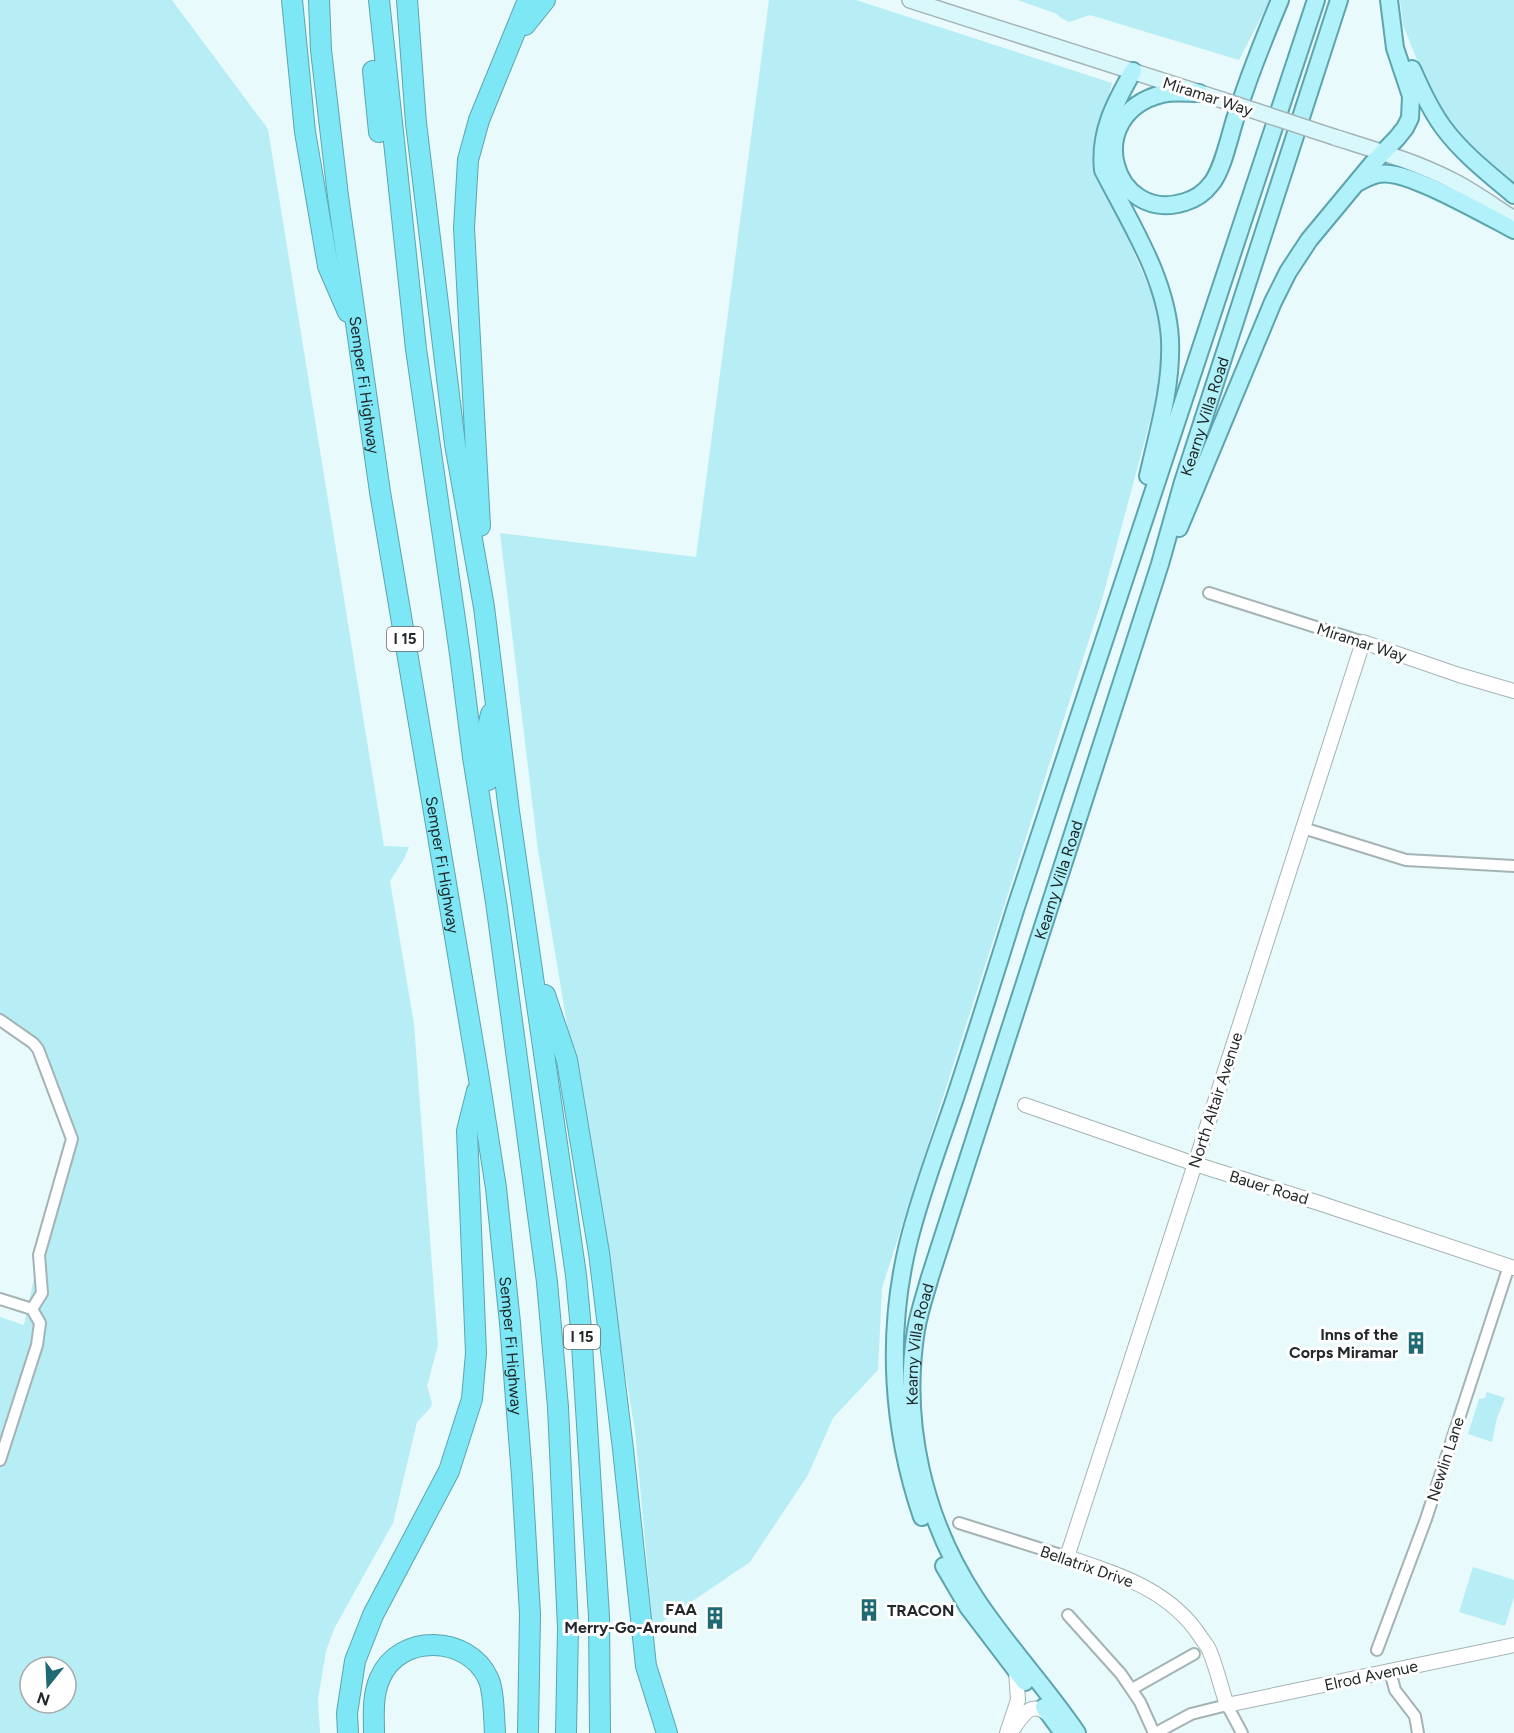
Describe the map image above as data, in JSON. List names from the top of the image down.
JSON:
{
  "streets": {
    "highway": ["Semper Fi Highway", "I 15"],
    "main road": ["Miramar Way", "Kearny Villa Road"],
    "street": [
      "North Altair Avenue",
      "Bauer Road",
      "Newlin Lane",
      "Bellatrix Drive",
      "Elrod Avenue"
    ]
  },
  "crossings": [
    ["Miramar Way", "North Altair Avenue"],
    ["North Altair Avenue", "Bauer Road"],
    ["North Altair Avenue", "Bellatrix Drive"],
    ["Bauer Road", "Newlin Lane"],
    ["Bellatrix Drive", "Elrod Avenue"]
  ],
  "places": {
    "building": ["Inns of the Corps Miramar", "TRACON", "FAA Merry-Go-Around"]
  },
  "north": "bottom"
}
